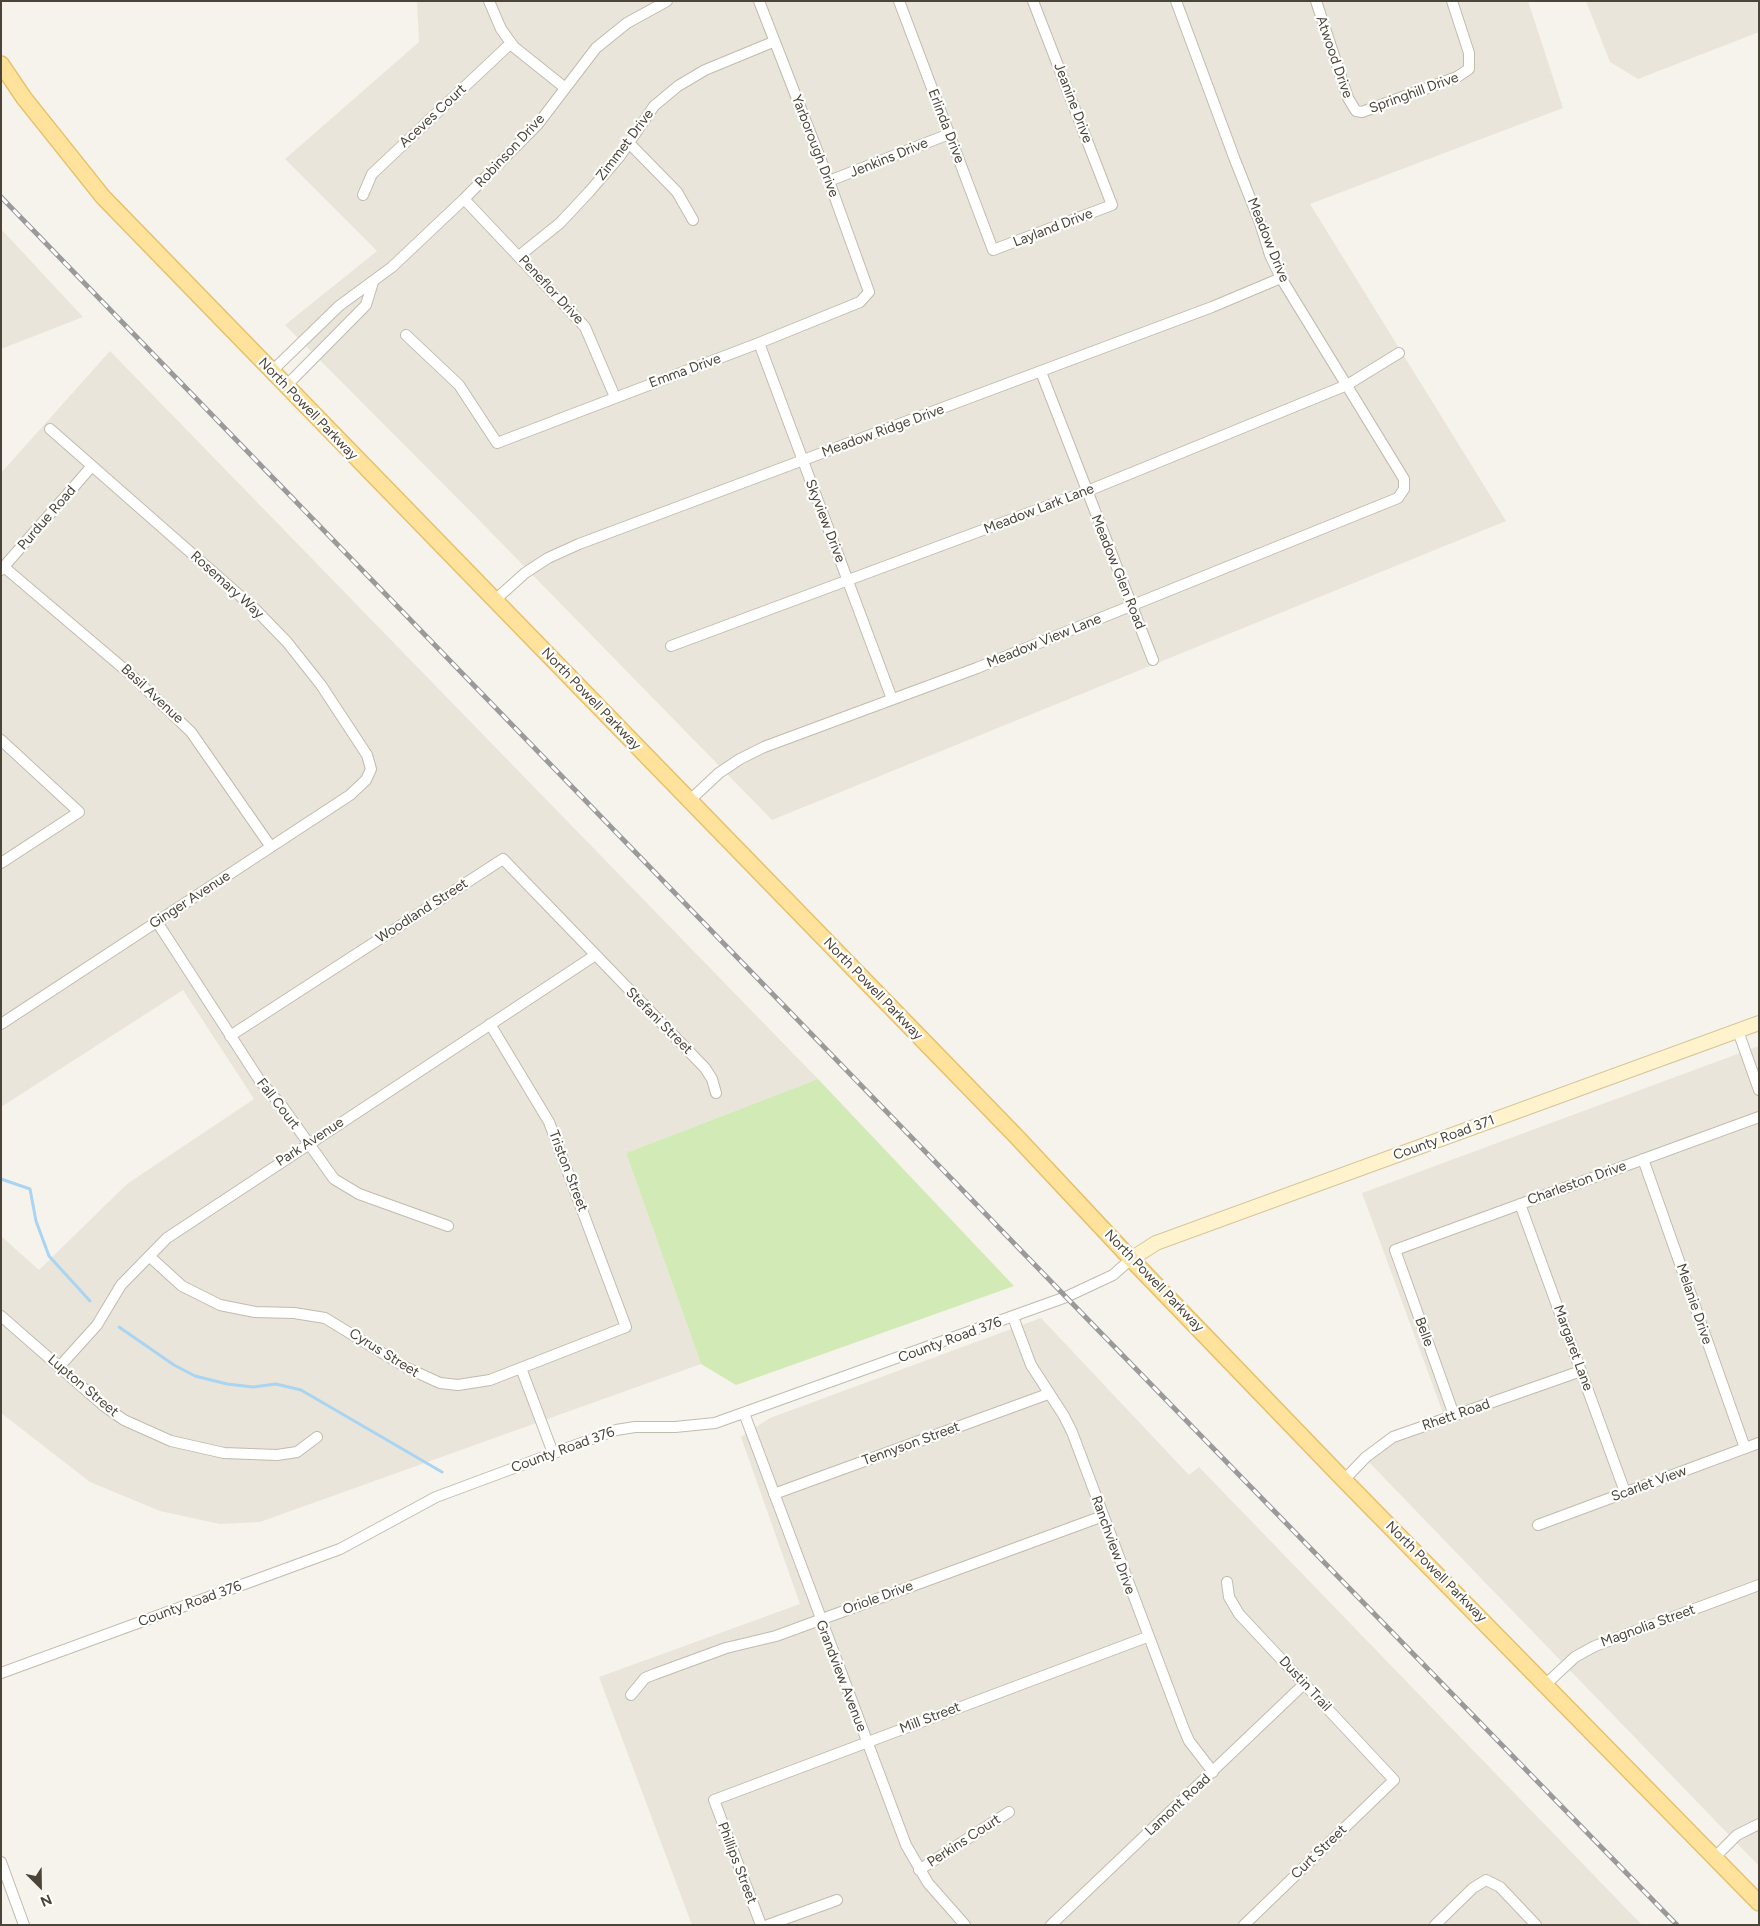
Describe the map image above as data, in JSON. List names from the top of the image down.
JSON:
{
  "streets": {
    "main road": ["North Powell Parkway"],
    "street": [
      "Atwood Drive",
      "Springhill Drive",
      "Jeanine Drive",
      "Aceves Court",
      "Erlinda Drive",
      "Zimmet Drive",
      "Yarborough Drive",
      "Robinson Drive",
      "Jenkins Drive",
      "Layland Drive",
      "Meadow Drive",
      "Peneflor Drive",
      "Emma Drive",
      "Meadow Ridge Drive",
      "Meadow Lark Lane",
      "Purdue Road",
      "Skyview Drive",
      "Meadow Glen Road",
      "Rosemary Way",
      "Meadow View Lane",
      "Basil Avenue",
      "Ginger Avenue",
      "Woodland Street",
      "Stefani Street",
      "Fall Court",
      "County Road 371",
      "Park Avenue",
      "Triston Street",
      "Charleston Drive",
      "Melanie Drive",
      "Belle",
      "County Road 376",
      "Margaret Lane",
      "Cyrus Street",
      "Lupton Street",
      "Rhett Road",
      "Tennyson Street",
      "Scarlet View",
      "Ranchview Drive",
      "Oriole Drive",
      "Magnolia Street",
      "Grandview Avenue",
      "Dustin Trail",
      "Mill Street",
      "Lamont Road",
      "Perkins Court",
      "Curt Street",
      "Phillips Street"
    ]
  },
  "crossings": [
    ["Atwood Drive", "Springhill Drive"],
    ["Jeanine Drive", "Layland Drive"],
    ["Erlinda Drive", "Jenkins Drive"],
    ["Erlinda Drive", "Layland Drive"],
    ["Zimmet Drive", "Yarborough Drive"],
    ["Zimmet Drive", "Peneflor Drive"],
    ["Yarborough Drive", "Jenkins Drive"],
    ["Yarborough Drive", "Emma Drive"],
    ["Robinson Drive", "Peneflor Drive"],
    ["Robinson Drive", "North Powell Parkway"],
    ["Meadow Drive", "Meadow Ridge Drive"],
    ["Meadow Drive", "Meadow Lark Lane"],
    ["Meadow Drive", "Meadow View Lane"],
    ["Peneflor Drive", "Emma Drive"],
    ["Emma Drive", "Skyview Drive"],
    ["North Powell Parkway", "Meadow Ridge Drive"],
    ["North Powell Parkway", "Meadow View Lane"],
    ["North Powell Parkway", "County Road 371"],
    ["North Powell Parkway", "County Road 376"],
    ["North Powell Parkway", "Rhett Road"],
    ["North Powell Parkway", "Magnolia Street"],
    ["Meadow Ridge Drive", "Skyview Drive"],
    ["Meadow Ridge Drive", "Meadow Glen Road"],
    ["Meadow Lark Lane", "Skyview Drive"],
    ["Meadow Lark Lane", "Meadow Glen Road"],
    ["Purdue Road", "Rosemary Way"],
    ["Purdue Road", "Basil Avenue"],
    ["Skyview Drive", "Meadow View Lane"],
    ["Meadow Glen Road", "Meadow View Lane"],
    ["Rosemary Way", "Ginger Avenue"],
    ["Basil Avenue", "Ginger Avenue"],
    ["Ginger Avenue", "Fall Court"],
    ["Woodland Street", "Stefani Street"],
    ["Woodland Street", "Fall Court"],
    ["Woodland Street", "Park Avenue"],
    ["Stefani Street", "Park Avenue"],
    ["Fall Court", "Park Avenue"],
    ["County Road 371", "County Road 376"],
    ["Park Avenue", "Triston Street"],
    ["Park Avenue", "Cyrus Street"],
    ["Park Avenue", "Lupton Street"],
    ["Triston Street", "Cyrus Street"],
    ["Charleston Drive", "Melanie Drive"],
    ["Charleston Drive", "Belle"],
    ["Charleston Drive", "Margaret Lane"],
    ["Melanie Drive", "Scarlet View"],
    ["Belle", "Rhett Road"],
    ["County Road 376", "Ranchview Drive"],
    ["County Road 376", "Grandview Avenue"],
    ["Margaret Lane", "Rhett Road"],
    ["Margaret Lane", "Scarlet View"],
    ["Tennyson Street", "Ranchview Drive"],
    ["Tennyson Street", "Grandview Avenue"],
    ["Ranchview Drive", "Oriole Drive"],
    ["Ranchview Drive", "Mill Street"],
    ["Ranchview Drive", "Lamont Road"],
    ["Oriole Drive", "Grandview Avenue"],
    ["Grandview Avenue", "Mill Street"],
    ["Grandview Avenue", "Perkins Court"],
    ["Dustin Trail", "Lamont Road"],
    ["Dustin Trail", "Curt Street"],
    ["Mill Street", "Phillips Street"]
  ],
  "north": "bottom right"
}
